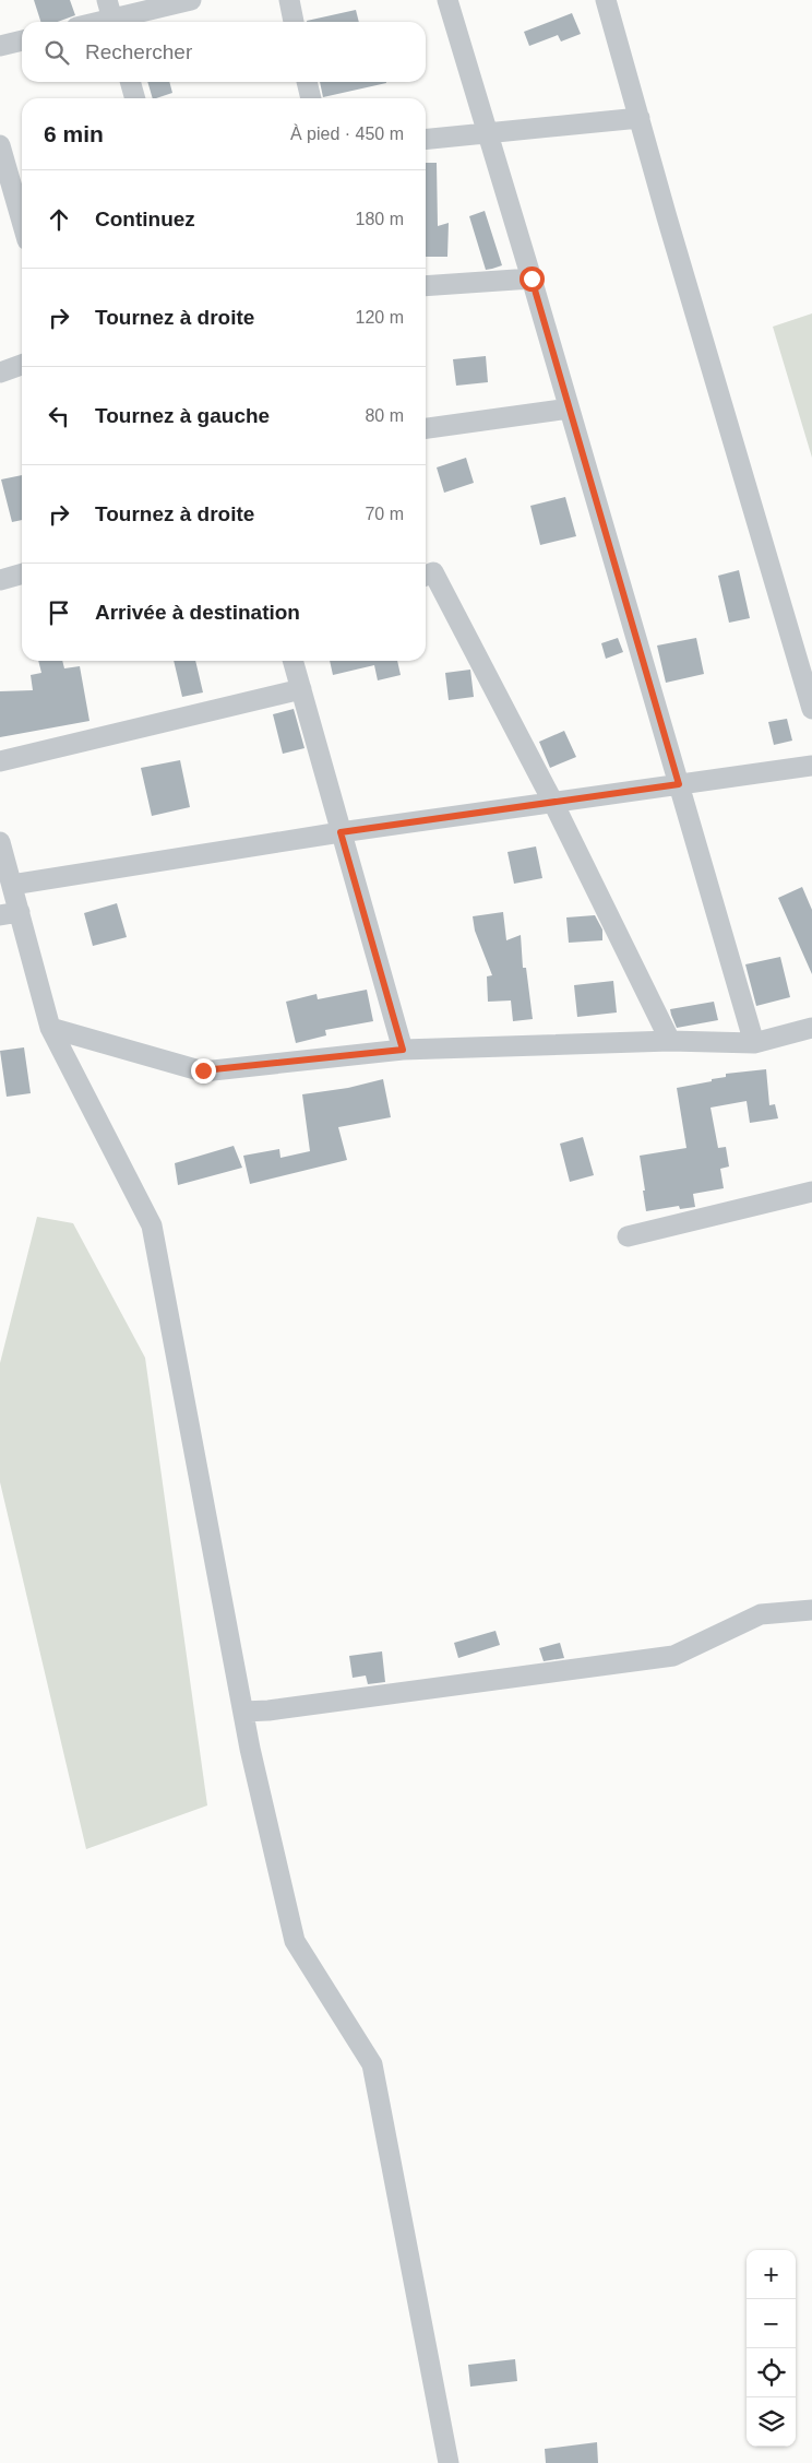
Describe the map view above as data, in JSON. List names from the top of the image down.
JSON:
{
  "page": {
    "search": "Rechercher",
    "heading": ["6 min", "À pied · 450 m"],
    "list": [
      ["Continuez", "180 m"],
      ["Tournez à droite", "120 m"],
      ["Tournez à gauche", "80 m"],
      ["Tournez à droite", "70 m"],
      "Arrivée à destination"
    ],
    "map_buttons": ["+", "−"]
  }
}
